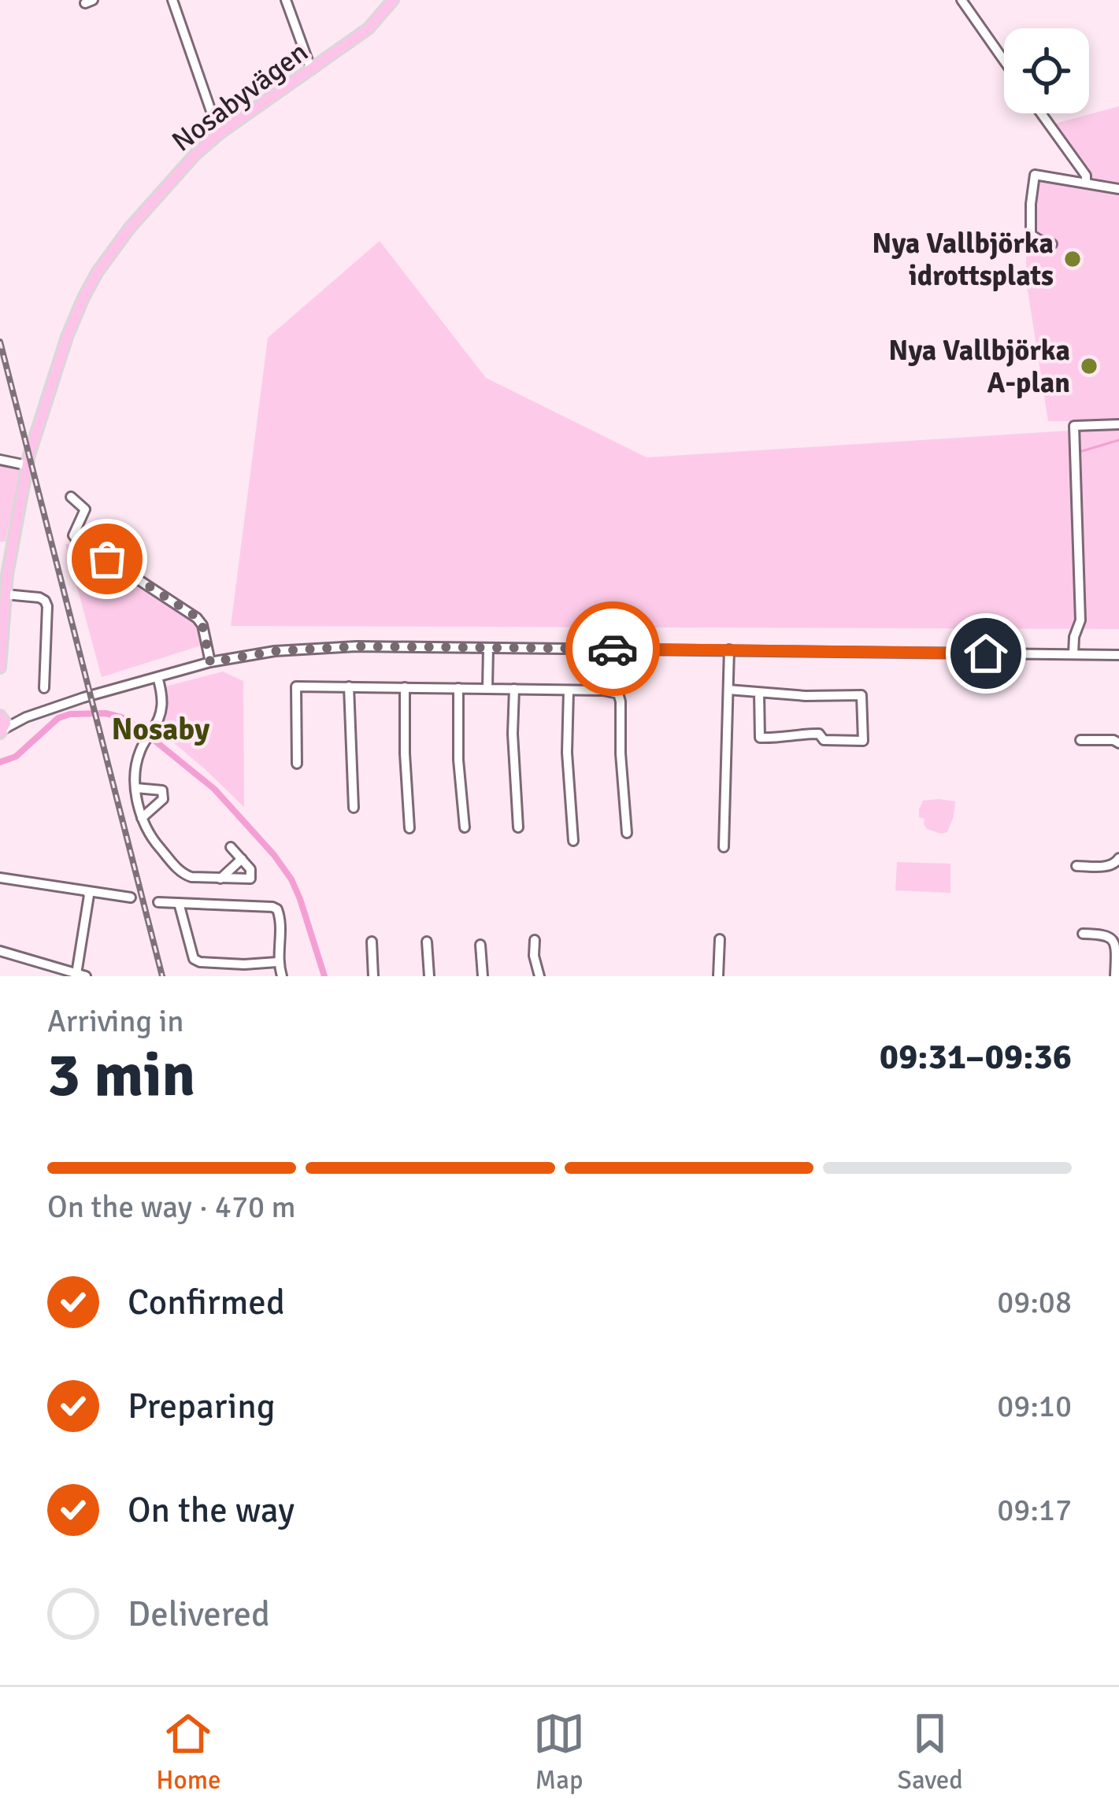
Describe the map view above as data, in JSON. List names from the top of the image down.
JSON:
{
  "streets": {
    "main road": ["Nosabyvägen"]
  },
  "districts": ["Nosaby"],
  "places": ["Nya Vallbjörka idrottsplats", "Nya Vallbjörka A-plan"],
  "page": {
    "heading": ["3 min", "Arriving in", "09:31–09:36"],
    "bar": "On the way · 470 m",
    "list": [
      ["Confirmed", "09:08"],
      ["Preparing", "09:10"],
      ["On the way", "09:17"],
      "Delivered"
    ],
    "tabs": ["Home", "Map", "Saved"]
  }
}
